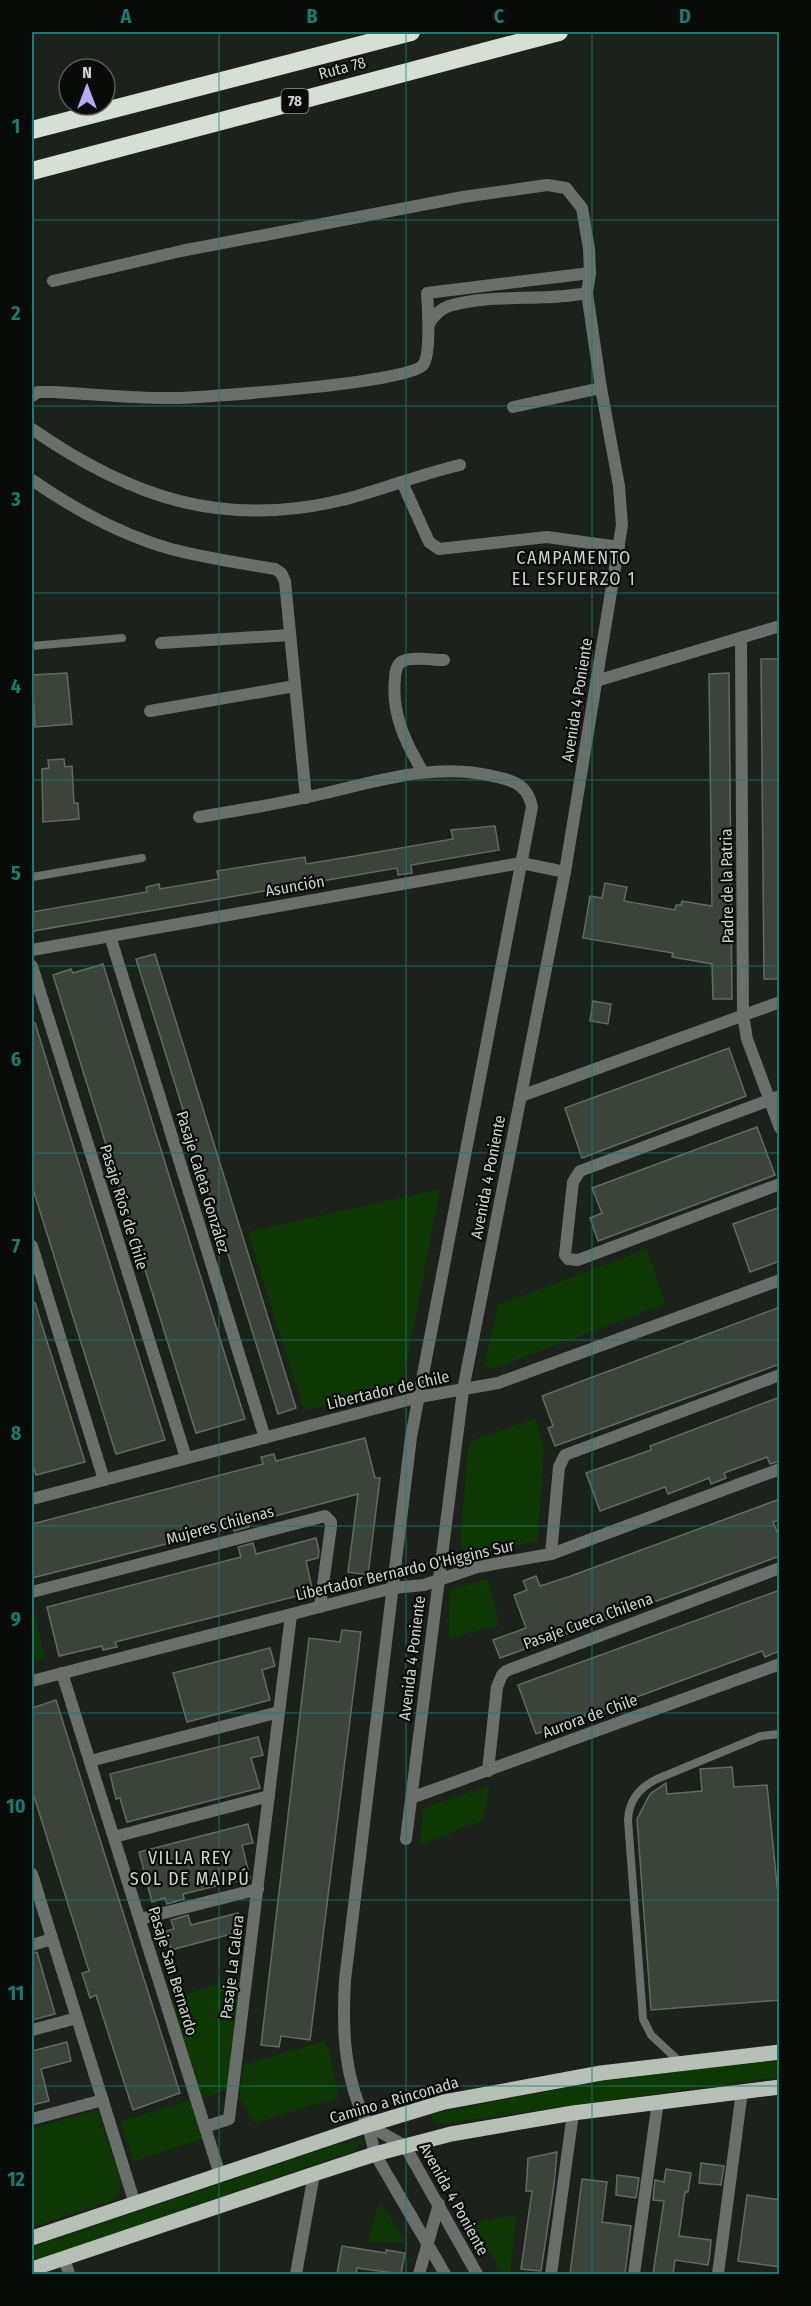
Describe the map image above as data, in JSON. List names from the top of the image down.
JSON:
{
  "streets": {
    "highway": ["Ruta 78", "78"],
    "main road": ["Camino a Rinconada"],
    "street": [
      "Avenida 4 Poniente",
      "Asunción",
      "Padre de la Patria",
      "Pasaje Caleta González",
      "Pasaje Ríos de Chile",
      "Libertador de Chile",
      "Mujeres Chilenas",
      "Libertador Bernardo O'Higgins Sur",
      "Pasaje Cueca Chilena",
      "Aurora de Chile",
      "Pasaje La Calera",
      "Pasaje San Bernardo"
    ]
  },
  "crossings": [
    ["Avenida 4 Poniente", "Asunción"],
    ["Avenida 4 Poniente", "Libertador de Chile"],
    ["Avenida 4 Poniente", "Libertador Bernardo O'Higgins Sur"],
    ["Avenida 4 Poniente", "Aurora de Chile"],
    ["Avenida 4 Poniente", "Camino a Rinconada"],
    ["Asunción", "Pasaje Caleta González"],
    ["Pasaje Caleta González", "Libertador de Chile"],
    ["Pasaje Ríos de Chile", "Libertador de Chile"],
    ["Mujeres Chilenas", "Libertador Bernardo O'Higgins Sur"],
    ["Libertador Bernardo O'Higgins Sur", "Pasaje La Calera"],
    ["Libertador Bernardo O'Higgins Sur", "Pasaje San Bernardo"],
    ["Pasaje Cueca Chilena", "Aurora de Chile"],
    ["Pasaje La Calera", "Pasaje San Bernardo"],
    ["Pasaje San Bernardo", "Camino a Rinconada"]
  ],
  "districts": ["CAMPAMENTO EL ESFUERZO 1", "VILLA REY SOL DE MAIPÚ"],
  "north": "top",
  "grid": {
    "columns": [
      "A",
      "B",
      "C",
      "D"
    ],
    "rows": [
      "1",
      "2",
      "3",
      "4",
      "5",
      "6",
      "7",
      "8",
      "9",
      "10",
      "11",
      "12"
    ]
  }
}
